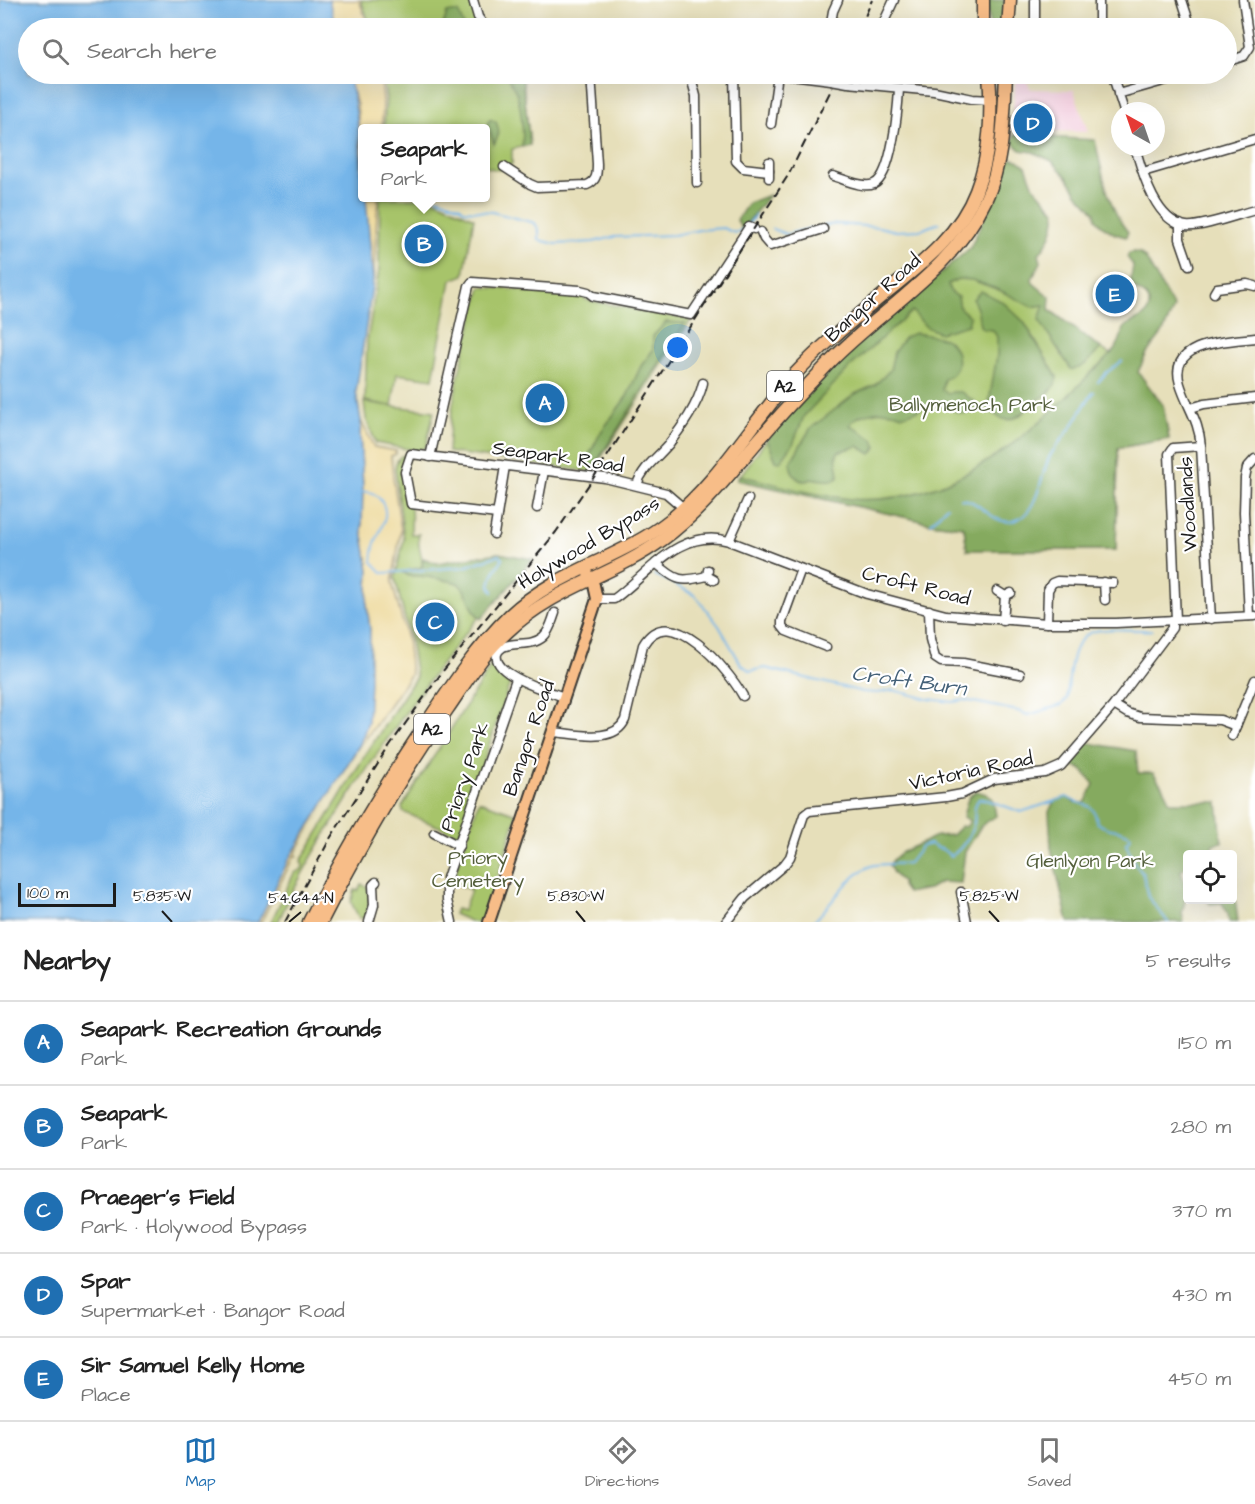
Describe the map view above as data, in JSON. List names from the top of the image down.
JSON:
{
  "streets": {
    "highway": ["Bangor Road", "A2", "Holywood Bypass"],
    "street": [
      "Seapark Road",
      "Woodlands",
      "Croft Road",
      "Victoria Road",
      "Priory Park"
    ]
  },
  "crossings": [
    ["Bangor Road", "A2"],
    ["Bangor Road", "Seapark Road"],
    ["Bangor Road", "Holywood Bypass"],
    ["Bangor Road", "Croft Road"],
    ["Seapark Road", "Holywood Bypass"],
    ["Woodlands", "Croft Road"],
    ["Woodlands", "Victoria Road"],
    ["Croft Road", "Victoria Road"]
  ],
  "water": ["Croft Burn"],
  "parks": ["Ballymenoch Park", "Priory Cemetery", "Glenlyon Park"],
  "scale_bar": "100 m",
  "north": "top left",
  "page": {
    "search": "Search here",
    "pins": [
      "D",
      "B",
      "E",
      "A",
      "C"
    ],
    "popup": ["Seapark", "Park"],
    "scale": "100 m",
    "heading": ["Nearby", "5 results"],
    "list": [
      {
        "mark": "A",
        "name": "Seapark Recreation Grounds",
        "note": "Park",
        "value": "150 m"
      },
      {
        "mark": "B",
        "name": "Seapark",
        "note": "Park",
        "value": "280 m"
      },
      {
        "mark": "C",
        "name": "Praeger's Field",
        "note": "Park · Holywood Bypass",
        "value": "370 m"
      },
      {
        "mark": "D",
        "name": "Spar",
        "note": "Supermarket · Bangor Road",
        "value": "430 m"
      },
      {
        "mark": "E",
        "name": "Sir Samuel Kelly Home",
        "note": "Place",
        "value": "450 m"
      }
    ],
    "nav": ["Map", "Directions", "Saved"]
  },
  "coordinates": [
    "5.835°W",
    "5.830°W",
    "5.825°W",
    "54.644°N"
  ]
}
